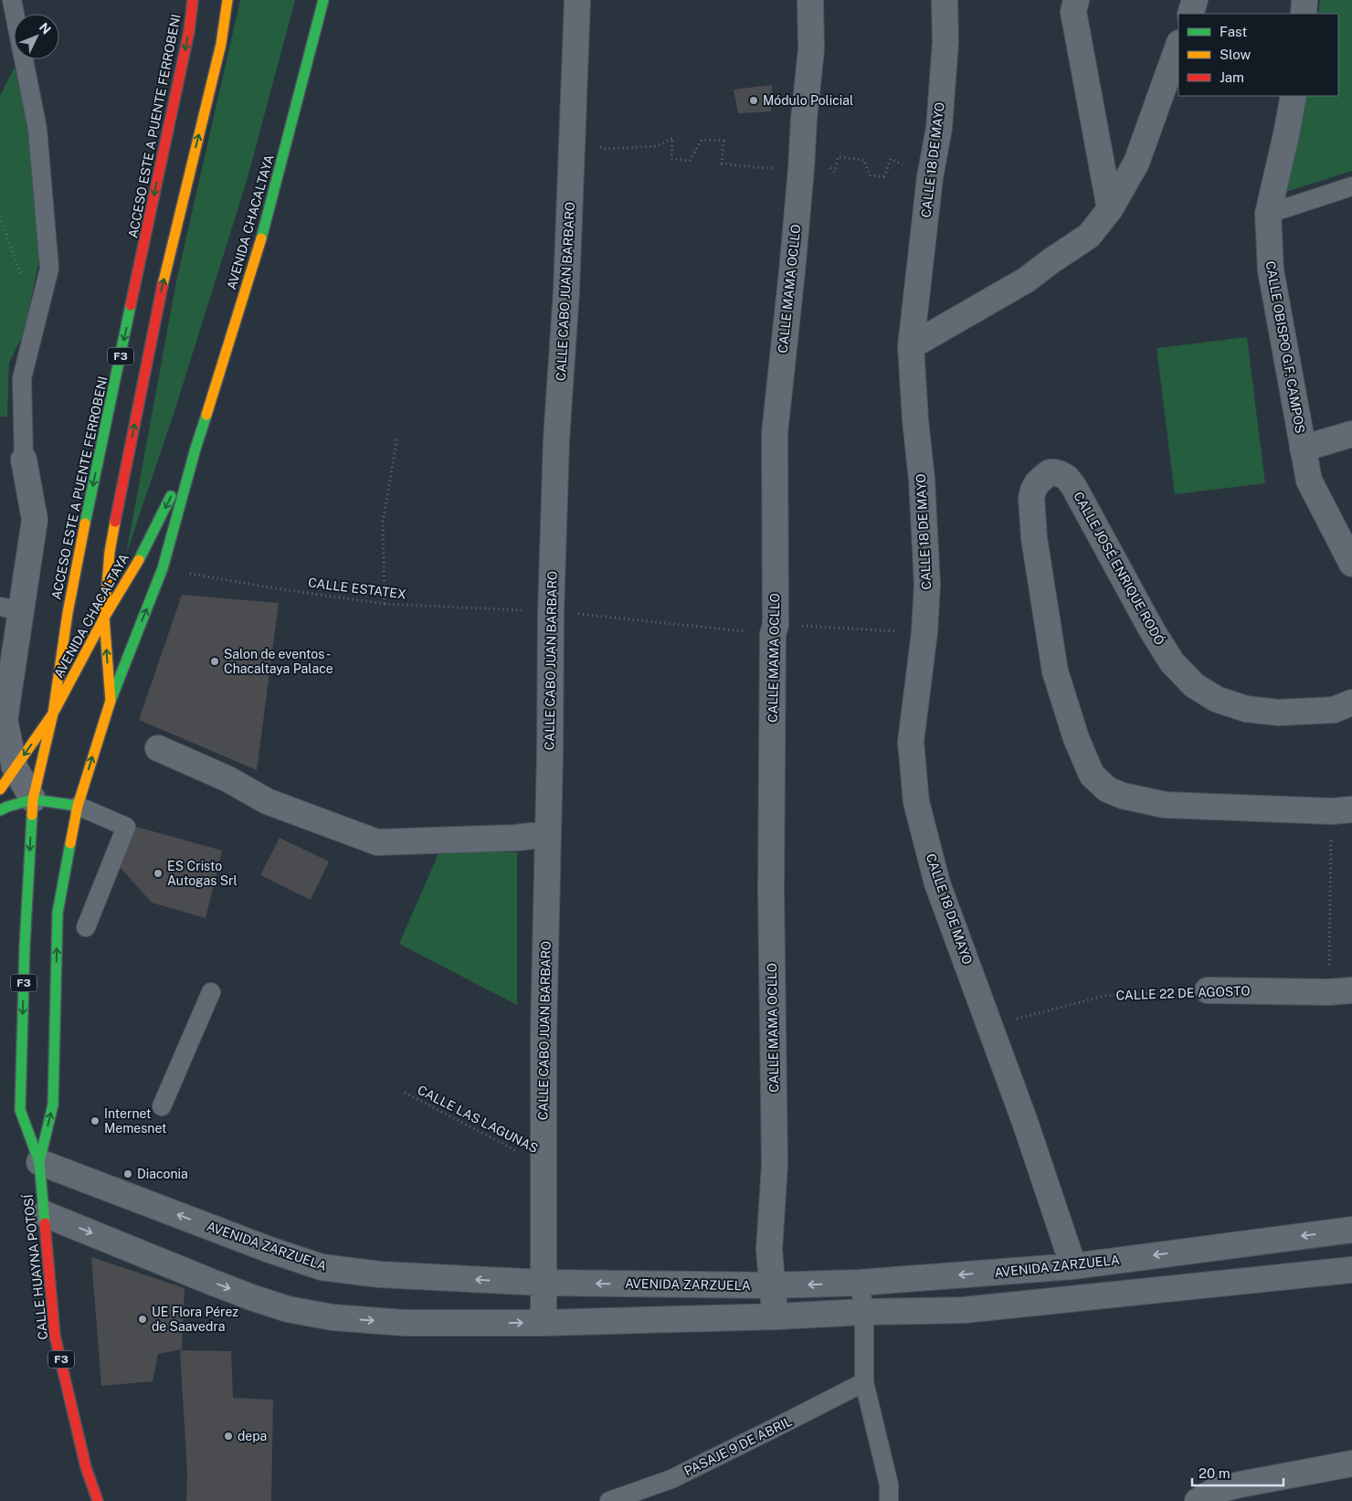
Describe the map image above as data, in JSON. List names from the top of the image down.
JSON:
{
  "streets": {
    "main road": [
      "ACCESO ESTE A PUENTE FERROBENI",
      "AVENIDA CHACALTAYA",
      "F3",
      "CALLE HUAYNA POTOSÍ"
    ],
    "street": [
      "CALLE 18 DE MAYO",
      "CALLE MAMA OCLLO",
      "CALLE CABO JUAN BARBARO",
      "CALLE OBISPO G.F. CAMPOS",
      "CALLE JOSÉ ENRIQUE RODÓ",
      "CALLE 22 DE AGOSTO",
      "AVENIDA ZARZUELA"
    ],
    "lane": ["PASAJE 9 DE ABRIL"],
    "path": ["CALLE ESTATEX", "CALLE LAS LAGUNAS"]
  },
  "crossings": [
    ["ACCESO ESTE A PUENTE FERROBENI", "AVENIDA CHACALTAYA"],
    ["ACCESO ESTE A PUENTE FERROBENI", "CALLE HUAYNA POTOSÍ"],
    ["CALLE 18 DE MAYO", "CALLE ESTATEX"],
    ["CALLE 18 DE MAYO", "CALLE 22 DE AGOSTO"],
    ["CALLE 18 DE MAYO", "AVENIDA ZARZUELA"],
    ["AVENIDA CHACALTAYA", "F3"],
    ["AVENIDA CHACALTAYA", "CALLE ESTATEX"],
    ["AVENIDA CHACALTAYA", "CALLE HUAYNA POTOSÍ"],
    ["CALLE MAMA OCLLO", "CALLE ESTATEX"],
    ["CALLE MAMA OCLLO", "AVENIDA ZARZUELA"],
    ["CALLE CABO JUAN BARBARO", "CALLE ESTATEX"],
    ["CALLE CABO JUAN BARBARO", "CALLE LAS LAGUNAS"],
    ["CALLE CABO JUAN BARBARO", "AVENIDA ZARZUELA"],
    ["F3", "CALLE HUAYNA POTOSÍ"],
    ["AVENIDA ZARZUELA", "CALLE HUAYNA POTOSÍ"]
  ],
  "places": [
    "Módulo Policial",
    "Salon de eventos - Chacaltaya Palace",
    "ES Cristo Autogas Srl",
    "Internet Memesnet",
    "Diaconia",
    "UE Flora Pérez de Saavedra",
    "depa"
  ],
  "legend": ["Fast", "Slow", "Jam"],
  "scale_bar": "20 m",
  "north": "top right"
}
